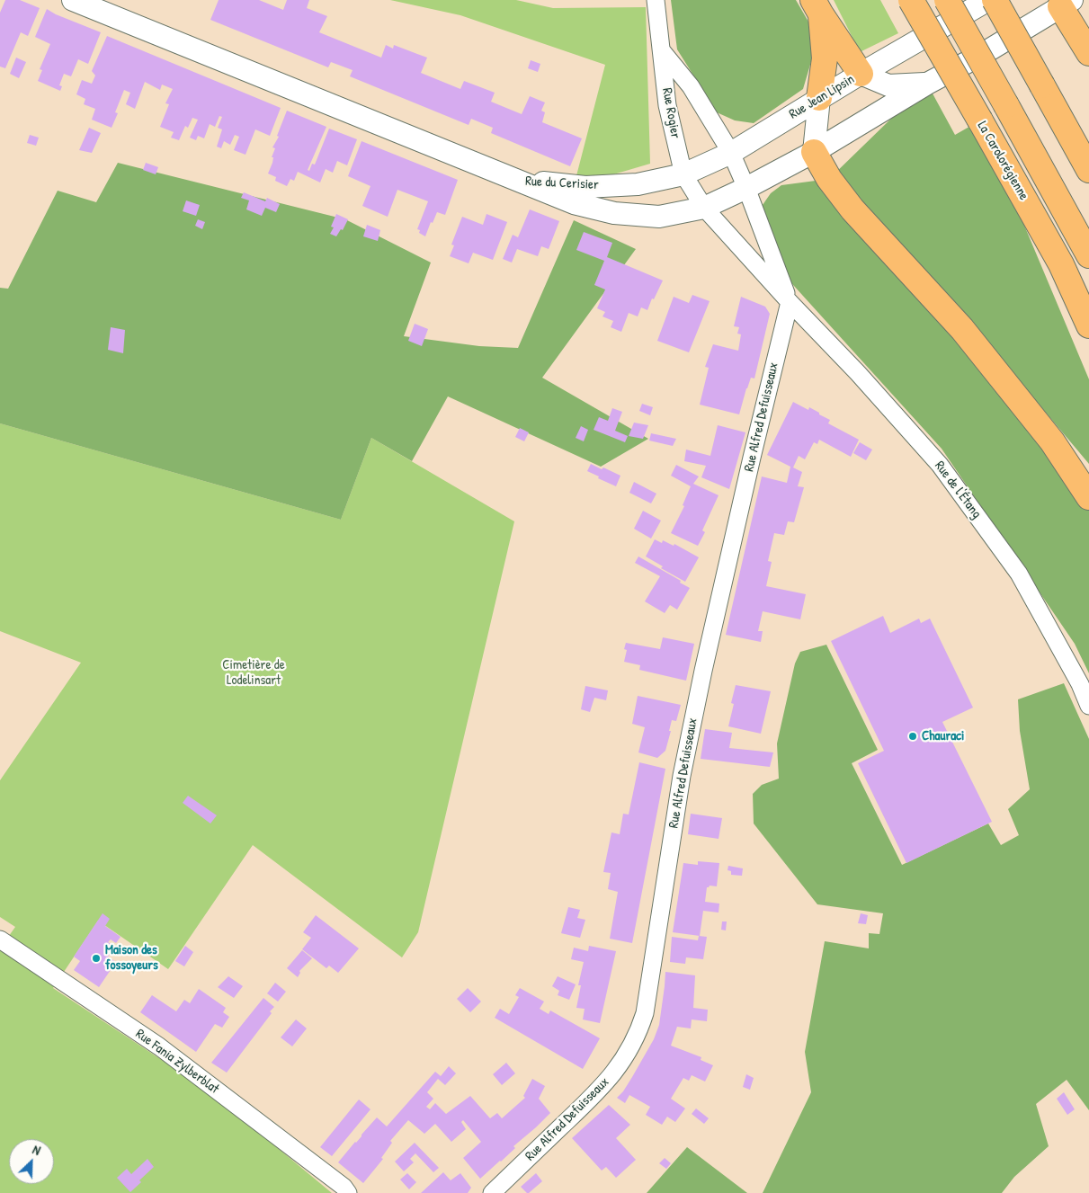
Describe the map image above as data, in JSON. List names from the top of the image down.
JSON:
{
  "streets": {
    "highway": ["La Carolorégienne"],
    "street": [
      "Rue Jean Lipsin",
      "Rue Rogier",
      "Rue du Cerisier",
      "Rue Alfred Defuisseaux",
      "Rue de l'Étang",
      "Rue Fania Zylberblat"
    ]
  },
  "crossings": [
    ["Rue Jean Lipsin", "Rue Rogier"],
    ["Rue Jean Lipsin", "Rue du Cerisier"],
    ["Rue Jean Lipsin", "Rue de l'Étang"],
    ["Rue Rogier", "Rue du Cerisier"],
    ["Rue Rogier", "Rue de l'Étang"],
    ["Rue du Cerisier", "Rue de l'Étang"],
    ["Rue Alfred Defuisseaux", "Rue de l'Étang"]
  ],
  "parks": ["Cimetière de Lodelinsart"],
  "places": ["Chauraci", "Maison des fossoyeurs"],
  "north": "top right"
}
